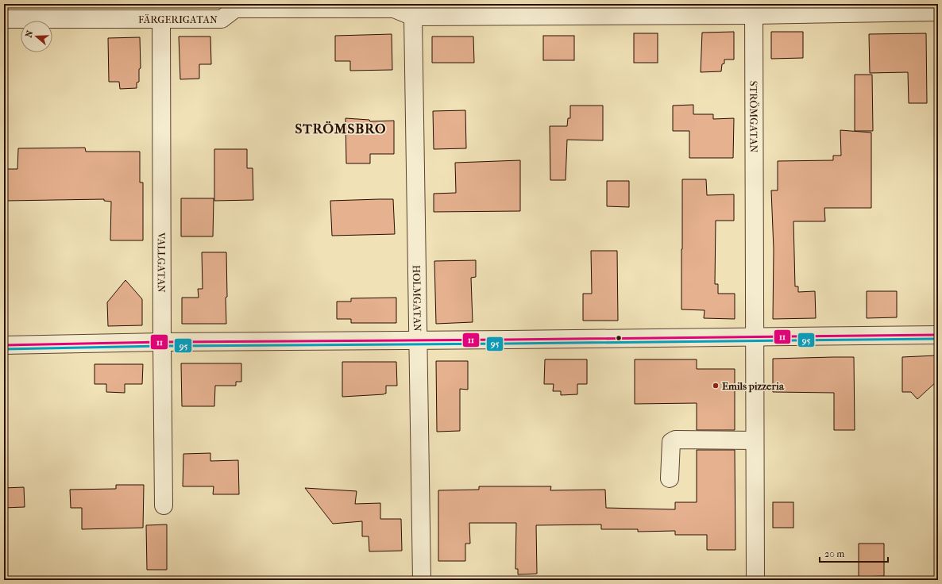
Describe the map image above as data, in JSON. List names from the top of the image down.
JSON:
{
  "streets": {
    "street": [
      "FÄRGERIGATAN",
      "STRÖMGATAN",
      "VALLGATAN",
      "HOLMGATAN"
    ]
  },
  "crossings": [
    ["FÄRGERIGATAN", "STRÖMGATAN"],
    ["FÄRGERIGATAN", "VALLGATAN"],
    ["FÄRGERIGATAN", "HOLMGATAN"]
  ],
  "districts": ["STRÖMSBRO"],
  "places": ["Emils pizzeria"],
  "lines": ["transit line 11", "transit line 95"],
  "scale_bar": "20 m",
  "north": "left"
}
